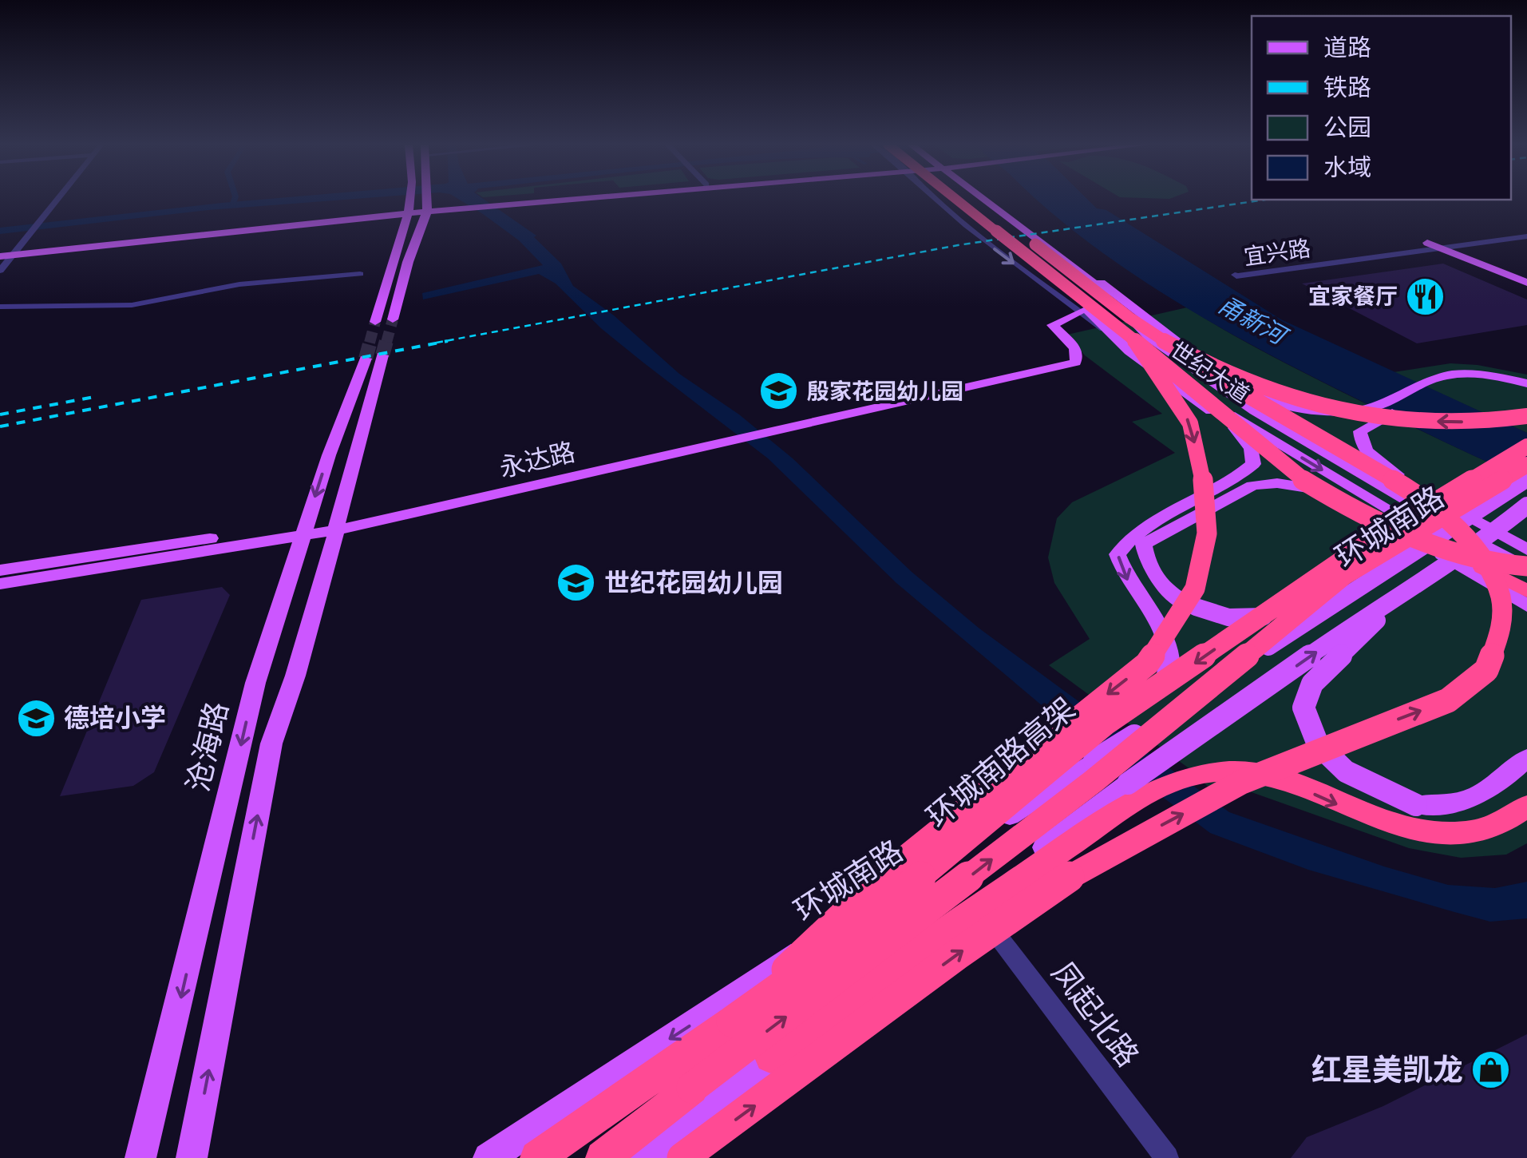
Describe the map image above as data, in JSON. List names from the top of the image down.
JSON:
{
  "streets": {
    "highway": ["环城南路高架"],
    "main road": [
      "世纪大道",
      "永达路",
      "环城南路",
      "沧海路"
    ],
    "street": ["宜兴路", "凤起北路"]
  },
  "crossings": [
    ["世纪大道", "永达路"],
    ["永达路", "沧海路"],
    ["环城南路", "环城南路高架"]
  ],
  "water": ["甬新河"],
  "places": {
    "restaurant": ["宜家餐厅"],
    "school or university": ["殷家花园幼儿园", "世纪花园幼儿园", "德培小学"],
    "shop": ["红星美凯龙"]
  },
  "legend": [
    "道路",
    "铁路",
    "公园",
    "水域"
  ]
}
